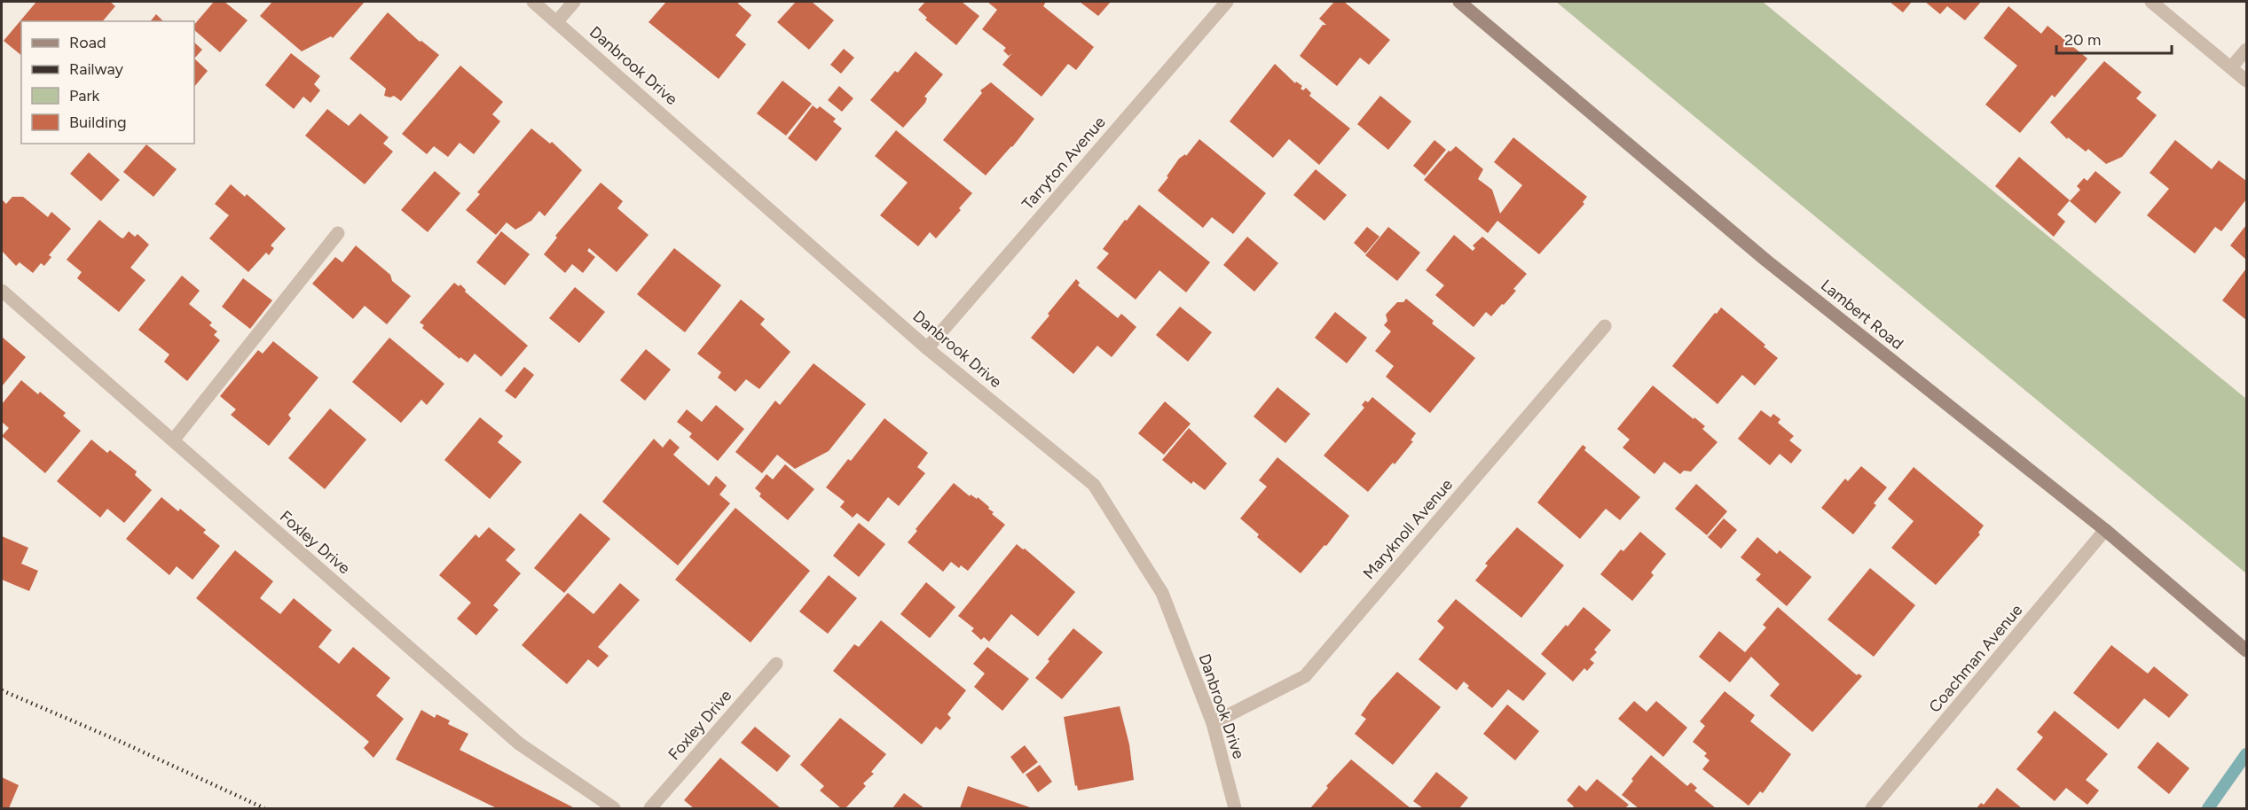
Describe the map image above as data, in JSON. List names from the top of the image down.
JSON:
{
  "streets": {
    "main road": ["Lambert Road"],
    "street": [
      "Danbrook Drive",
      "Tarryton Avenue",
      "Maryknoll Avenue",
      "Foxley Drive",
      "Coachman Avenue"
    ]
  },
  "crossings": [
    ["Danbrook Drive", "Tarryton Avenue"],
    ["Danbrook Drive", "Maryknoll Avenue"],
    ["Lambert Road", "Coachman Avenue"]
  ],
  "legend": [
    "Road",
    "Railway",
    "Park",
    "Building"
  ],
  "scale_bar": "20 m"
}
